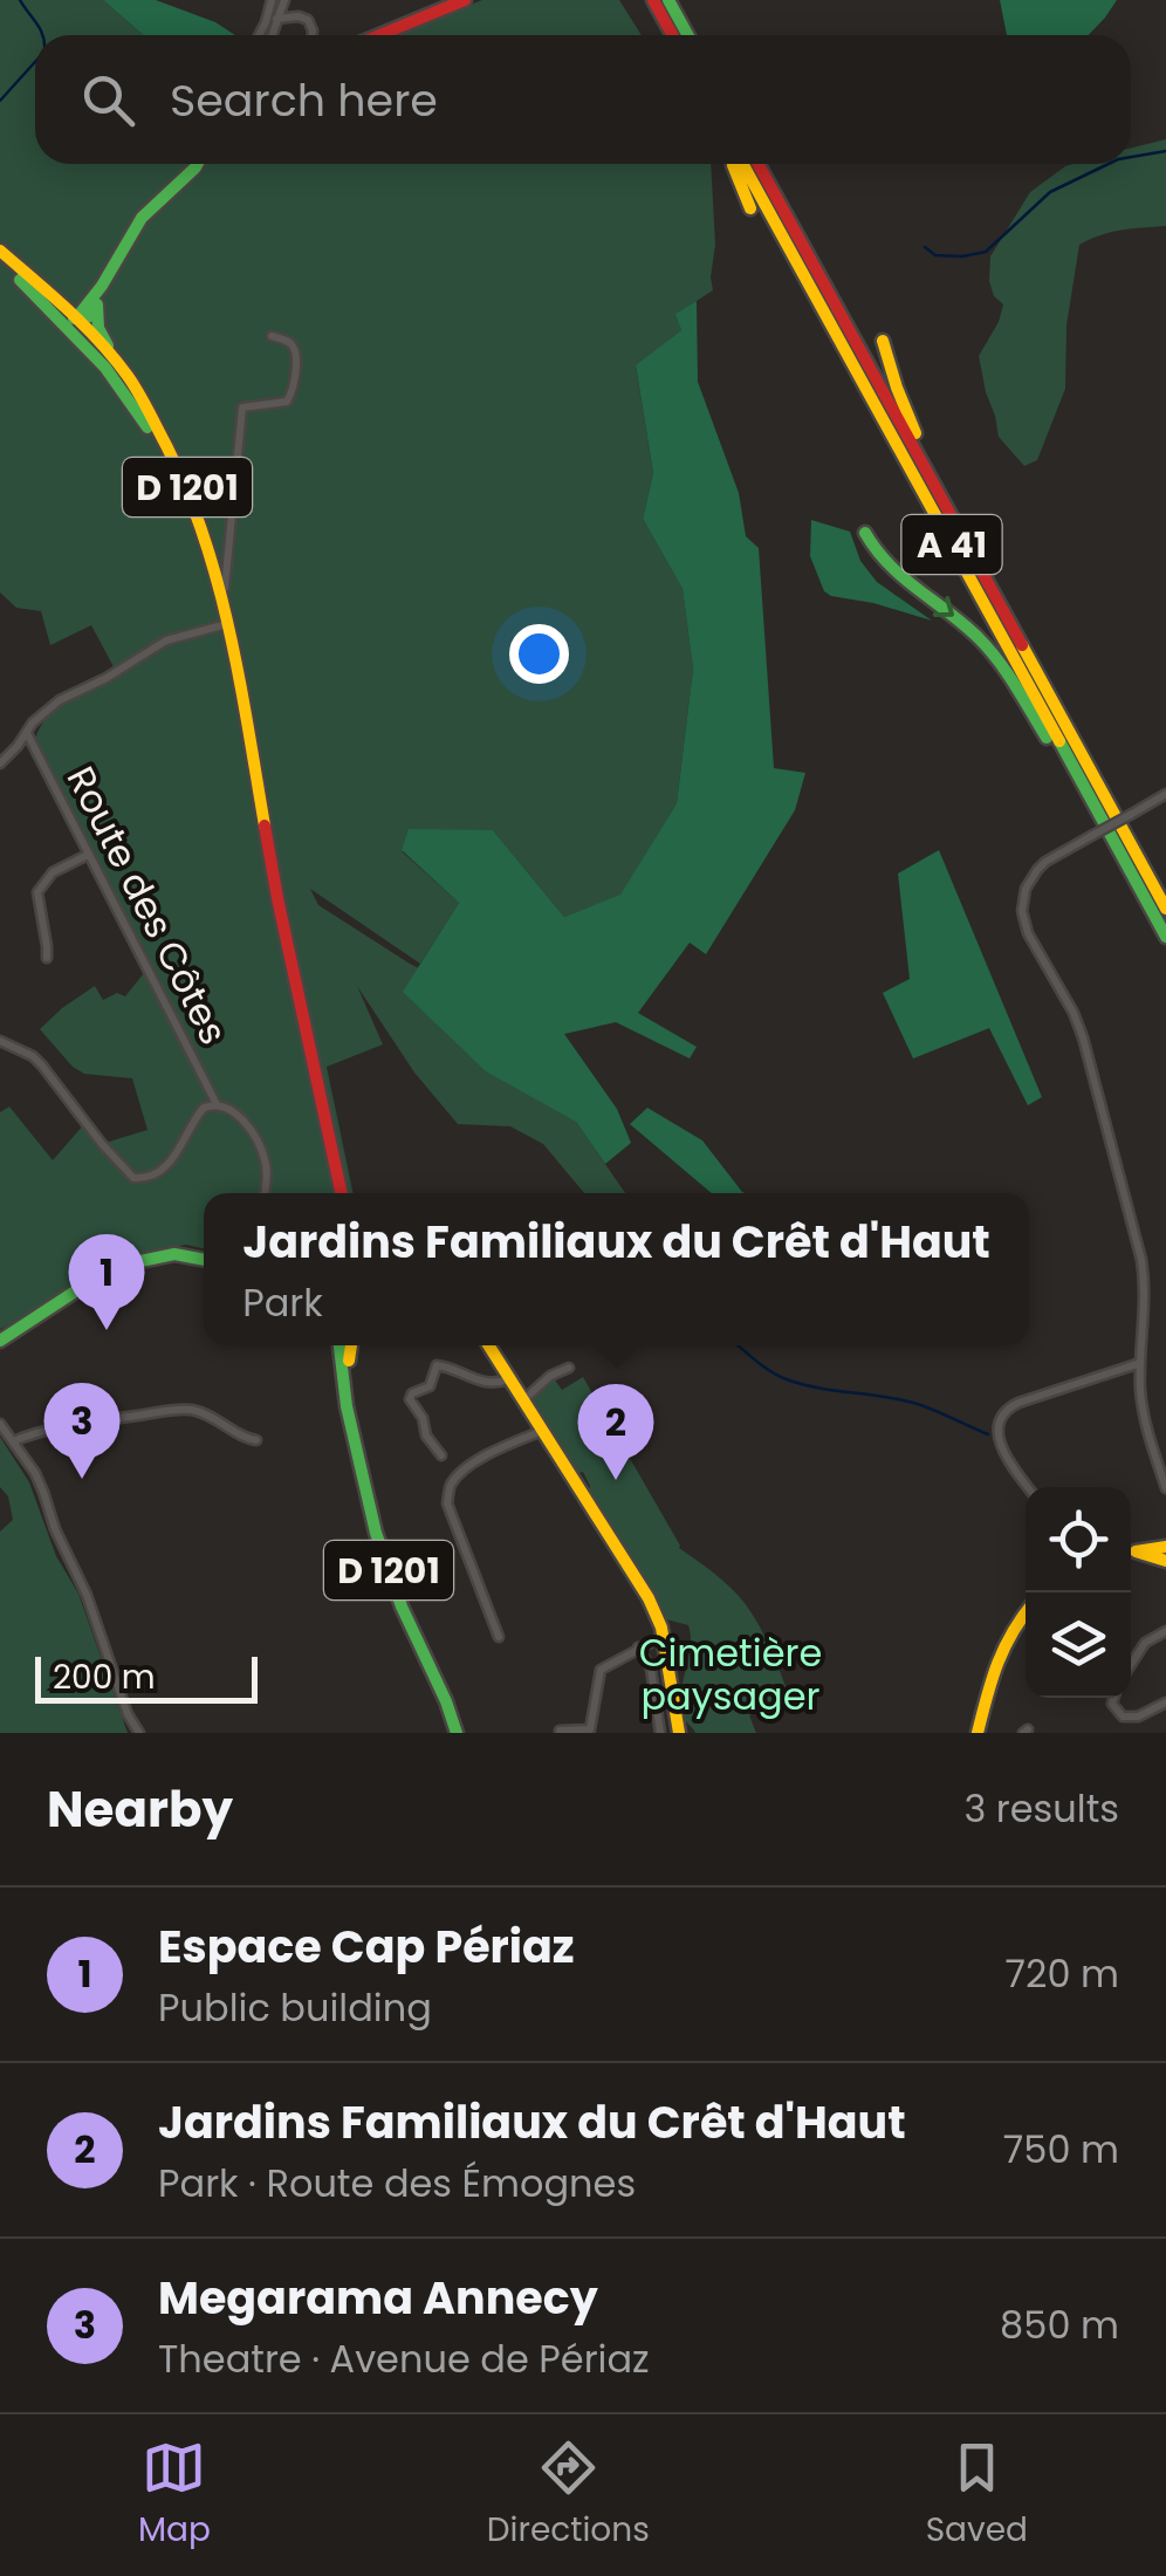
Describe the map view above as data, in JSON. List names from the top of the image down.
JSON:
{
  "streets": {
    "main road": ["D 1201", "A 41"],
    "street": ["Route des Côtes"]
  },
  "parks": ["Cimetière paysager"],
  "scale_bar": "200 m",
  "page": {
    "search": "Search here",
    "popup": ["Jardins Familiaux du Crêt d'Haut", "Park"],
    "pins": ["1", "3", "2"],
    "scale": "200 m",
    "heading": ["Nearby", "3 results"],
    "list": [
      {
        "mark": "1",
        "name": "Espace Cap Périaz",
        "note": "Public building",
        "value": "720 m"
      },
      {
        "mark": "2",
        "name": "Jardins Familiaux du Crêt d'Haut",
        "note": "Park · Route des Émognes",
        "value": "750 m"
      },
      {
        "mark": "3",
        "name": "Megarama Annecy",
        "note": "Theatre · Avenue de Périaz",
        "value": "850 m"
      }
    ],
    "nav": ["Map", "Directions", "Saved"]
  }
}
